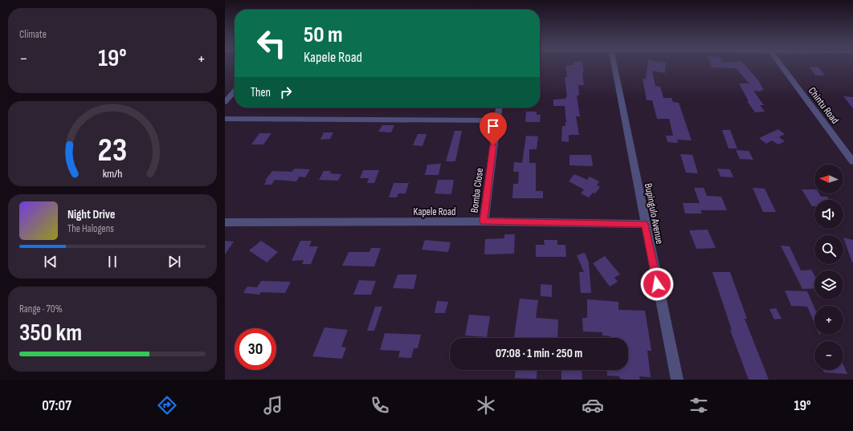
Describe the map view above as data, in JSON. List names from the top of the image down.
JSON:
{
  "streets": {
    "street": [
      "Chintu Road",
      "Bomba Close",
      "Kapele Road",
      "Bupingulo Avenue"
    ]
  },
  "crossings": [
    ["Bomba Close", "Kapele Road"],
    ["Kapele Road", "Bupingulo Avenue"]
  ],
  "north": "left",
  "page": {
    "tile": [
      "Climate",
      ["Range · 70%", "350 km"]
    ],
    "turn": ["50 m", "Kapele Road"],
    "heat": ["−", "19°", "+"],
    "then": "Then",
    "map_buttons": ["+", "−"],
    "song": ["Night Drive", "The Halogens"],
    "limit": "30",
    "trip": "07:08 · 1 min · 250 m",
    "tabs": ["07:07", "19°"],
    "gauge": ["23", "km/h"]
  }
}
